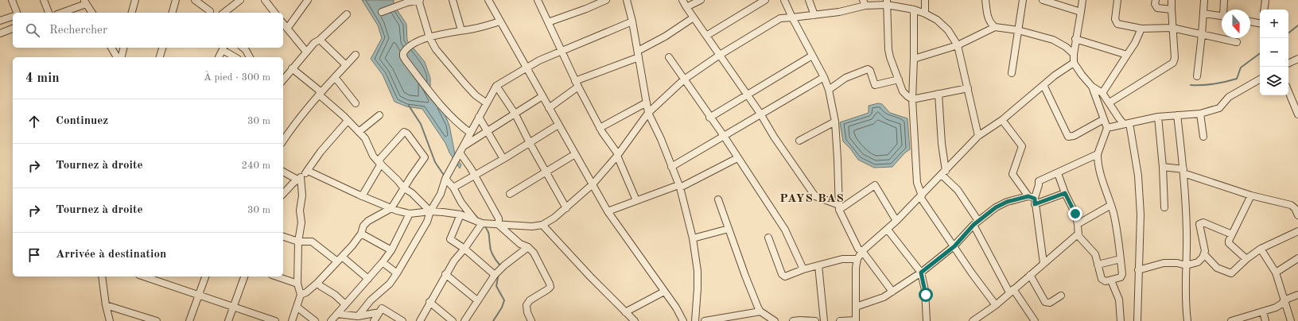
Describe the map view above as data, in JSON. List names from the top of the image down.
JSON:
{
  "districts": ["PAYS BAS"],
  "north": "bottom",
  "page": {
    "map_buttons": ["+", "−"],
    "search": "Rechercher",
    "heading": ["4 min", "À pied · 300 m"],
    "list": [
      ["Continuez", "30 m"],
      ["Tournez à droite", "240 m"],
      ["Tournez à droite", "30 m"],
      "Arrivée à destination"
    ]
  }
}
